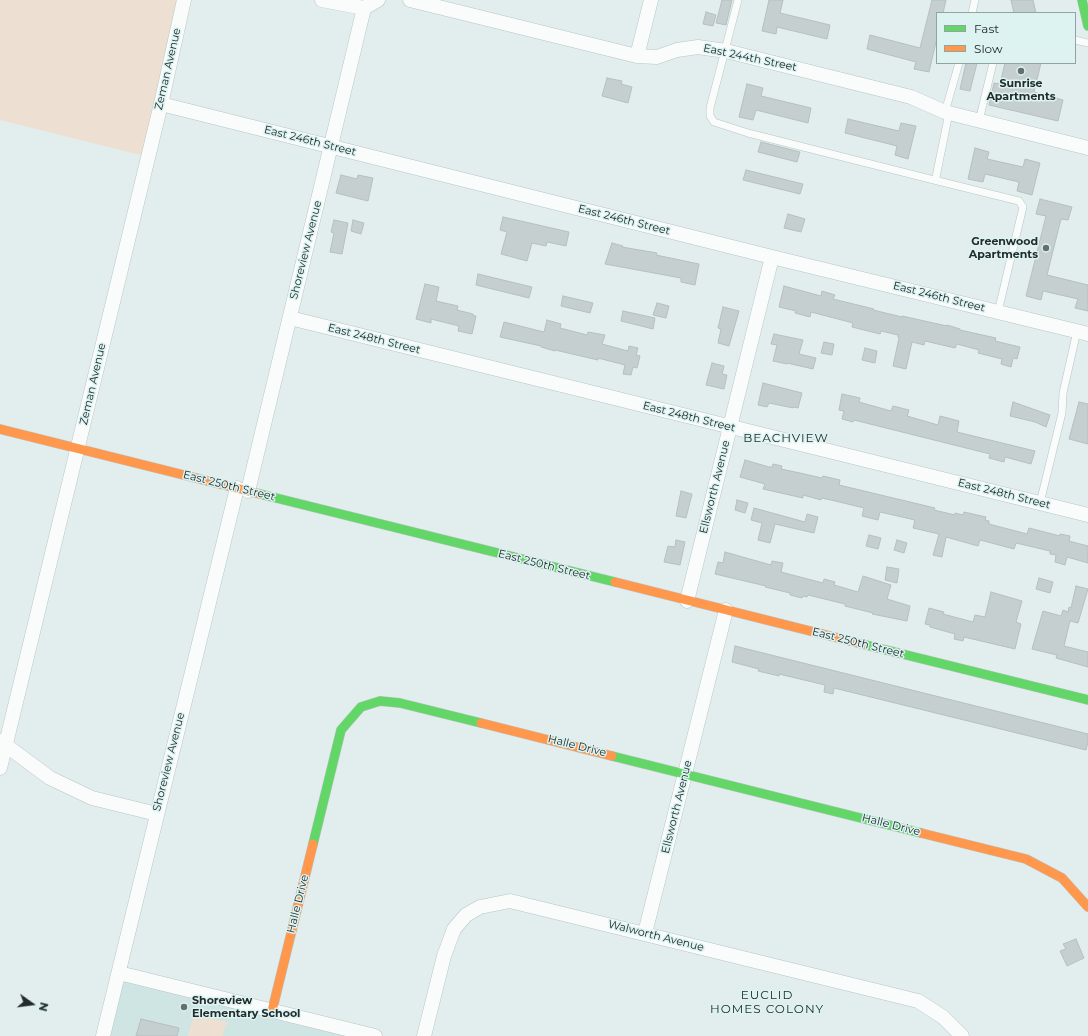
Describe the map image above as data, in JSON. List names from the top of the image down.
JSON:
{
  "streets": {
    "street": [
      "East 244th Street",
      "Zeman Avenue",
      "East 246th Street",
      "Shoreview Avenue",
      "East 248th Street",
      "East 250th Street",
      "Ellsworth Avenue",
      "Halle Drive",
      "Walworth Avenue"
    ]
  },
  "crossings": [
    ["Zeman Avenue", "East 246th Street"],
    ["Zeman Avenue", "East 250th Street"],
    ["East 246th Street", "Shoreview Avenue"],
    ["East 246th Street", "Ellsworth Avenue"],
    ["Shoreview Avenue", "East 248th Street"],
    ["Shoreview Avenue", "East 250th Street"],
    ["East 248th Street", "Ellsworth Avenue"],
    ["East 250th Street", "Ellsworth Avenue"],
    ["Ellsworth Avenue", "Halle Drive"],
    ["Ellsworth Avenue", "Walworth Avenue"]
  ],
  "districts": ["BEACHVIEW", "EUCLID HOMES COLONY"],
  "places": ["Sunrise Apartments", "Greenwood Apartments", "Shoreview Elementary School"],
  "legend": ["Fast", "Slow"],
  "north": "right"
}
